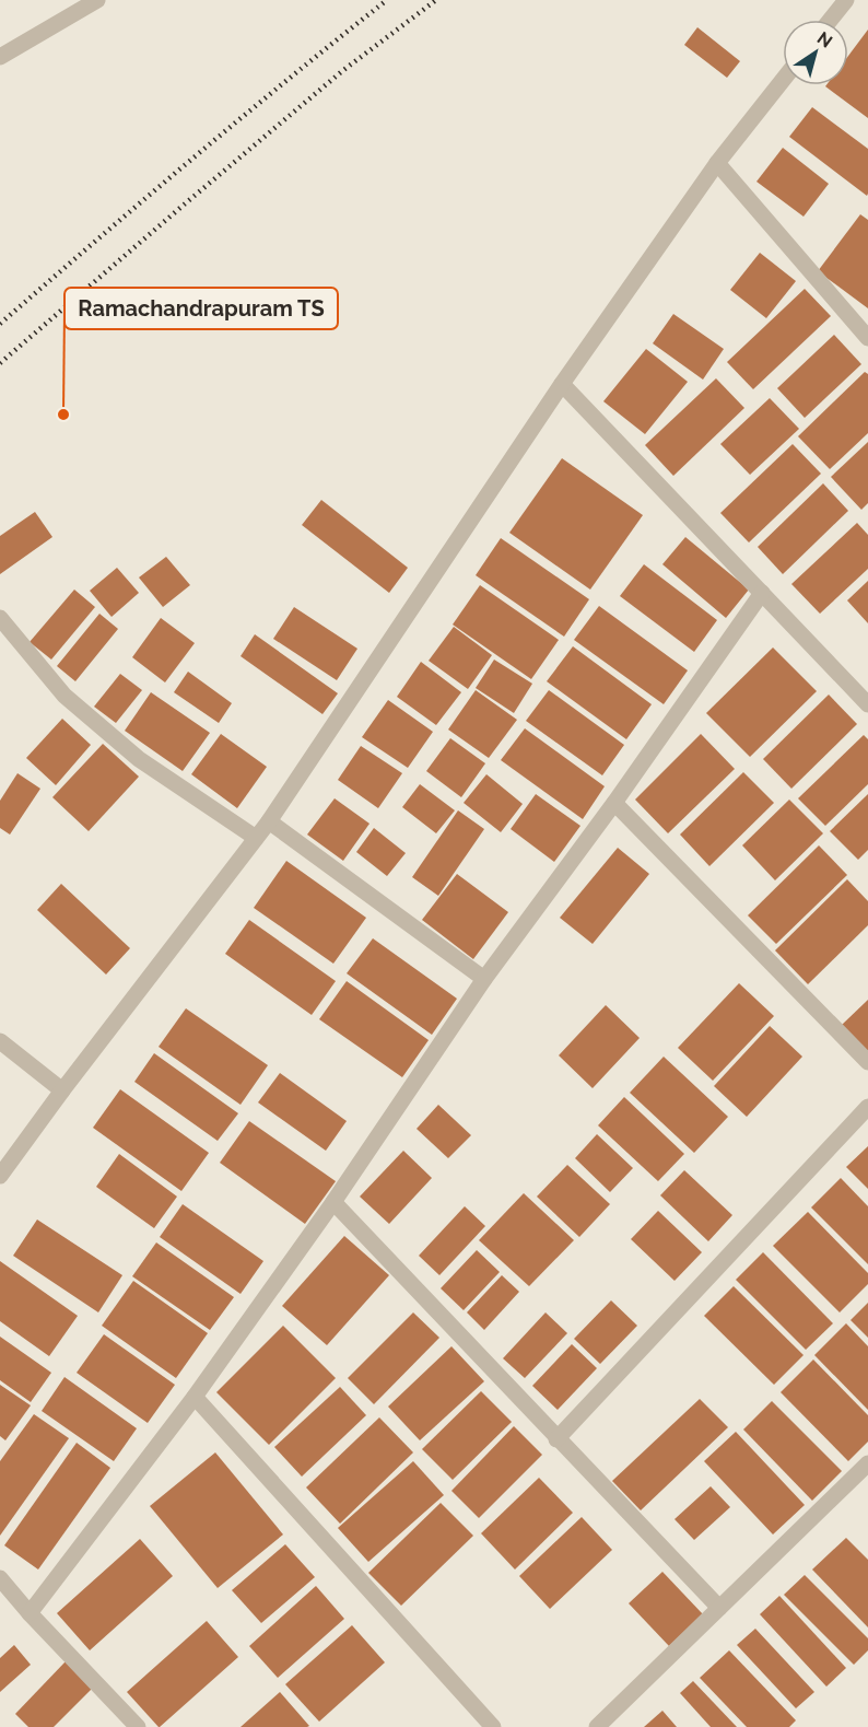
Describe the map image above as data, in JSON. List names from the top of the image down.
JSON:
{
  "places": ["Ramachandrapuram TS"],
  "north": "top right"
}
